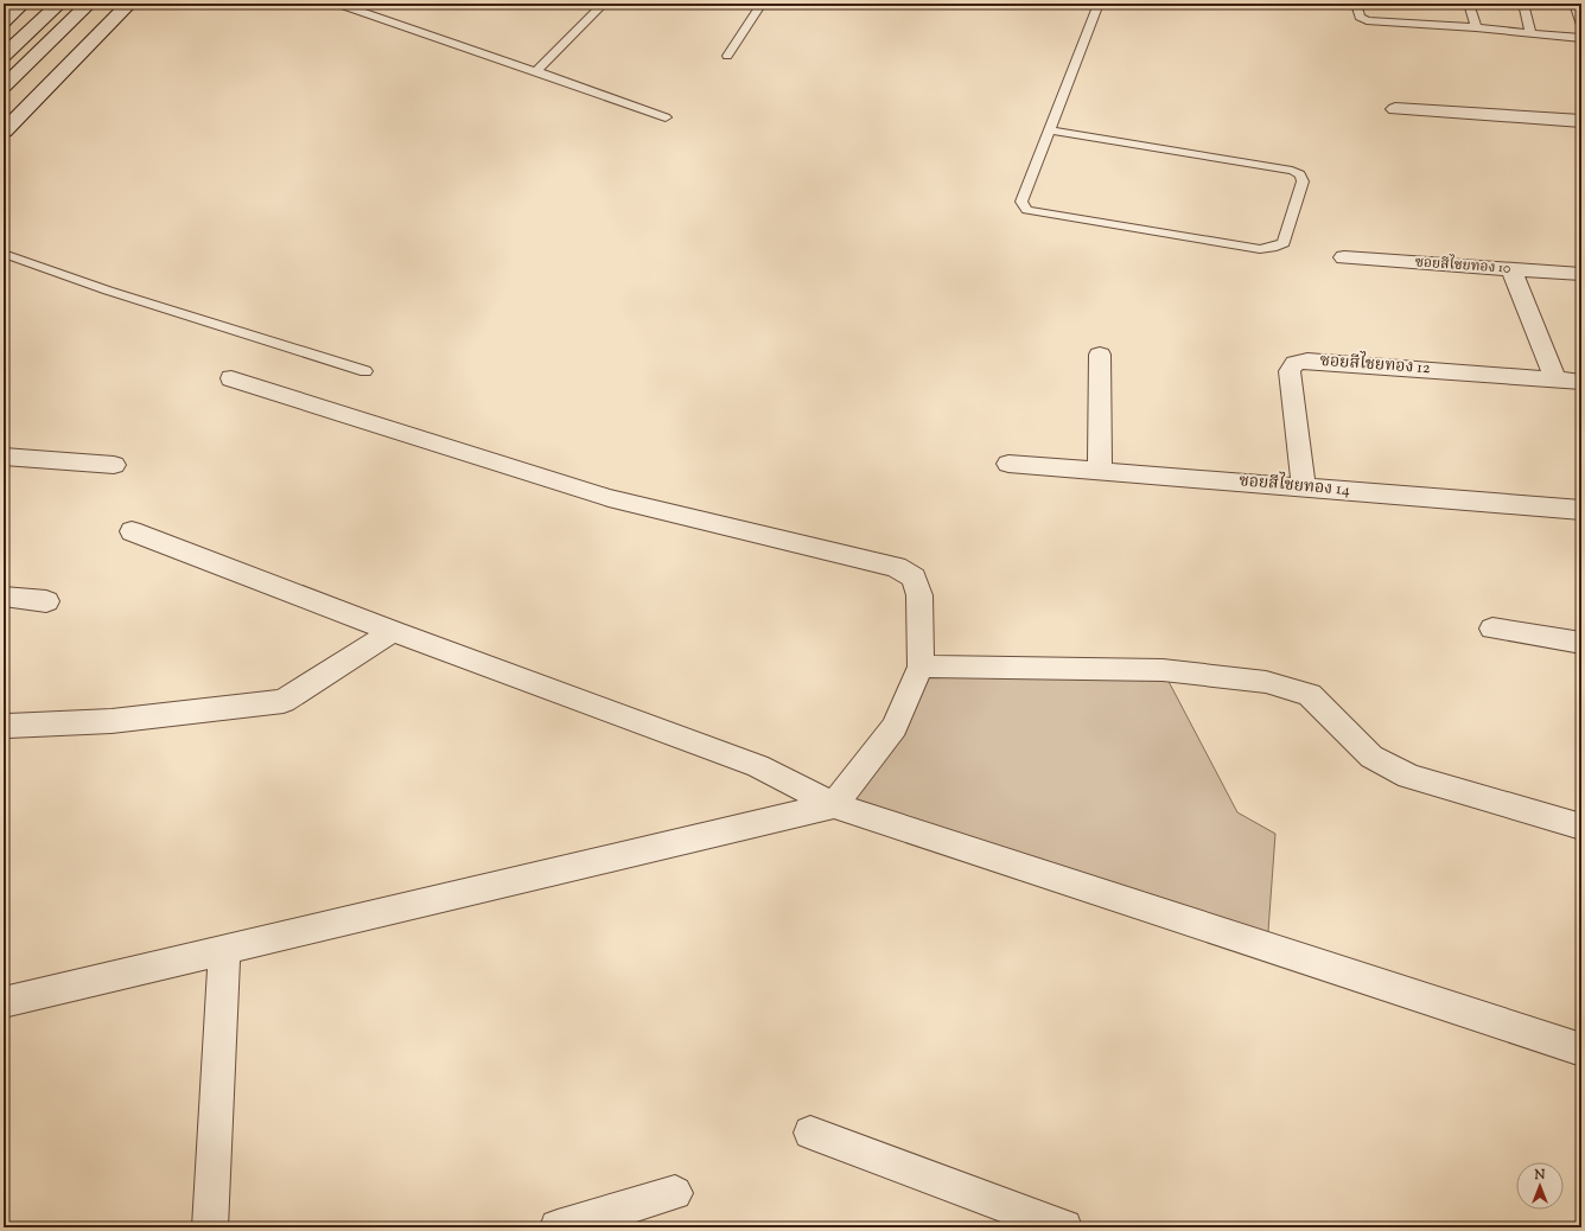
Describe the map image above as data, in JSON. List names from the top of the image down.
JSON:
{
  "streets": {
    "street": ["ซอยสีไชยทอง 10", "ซอยสีไชยทอง 12", "ซอยสีไชยทอง 14"]
  },
  "crossings": [
    ["ซอยสีไชยทอง 12", "ซอยสีไชยทอง 14"]
  ],
  "north": "top"
}
